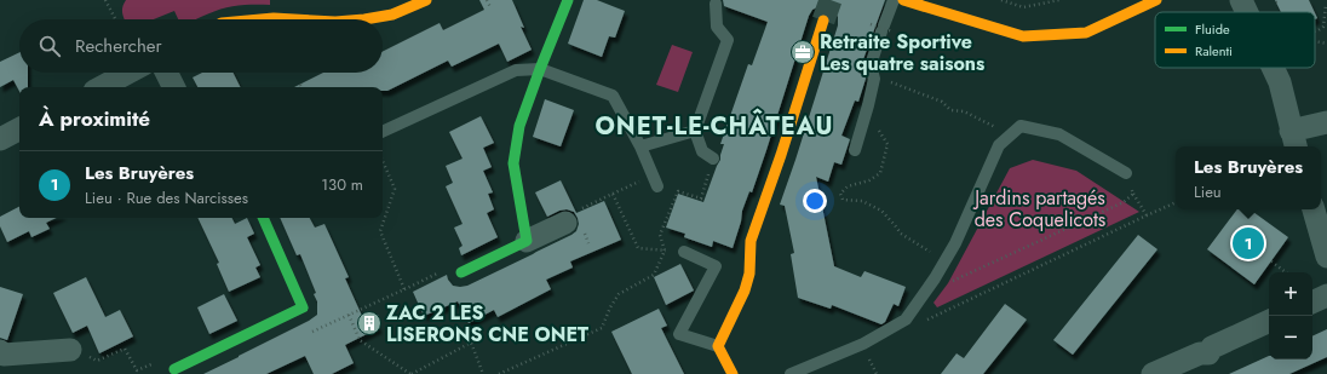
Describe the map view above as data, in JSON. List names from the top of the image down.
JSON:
{
  "districts": ["ONET-LE-CHÂTEAU"],
  "parks": ["Jardins partagés des Coquelicots"],
  "places": {
    "office": ["Retraite Sportive Les quatre saisons"],
    "building": ["ZAC 2 LES LISERONS CNE ONET"]
  },
  "legend": ["Fluide", "Ralenti"],
  "page": {
    "search": "Rechercher",
    "heading": "À proximité",
    "popup": ["Les Bruyères", "Lieu"],
    "list": [
      {
        "mark": "1",
        "name": "Les Bruyères",
        "note": "Lieu · Rue des Narcisses",
        "value": "130 m"
      }
    ],
    "pins": "1",
    "map_buttons": ["+", "−"]
  }
}
